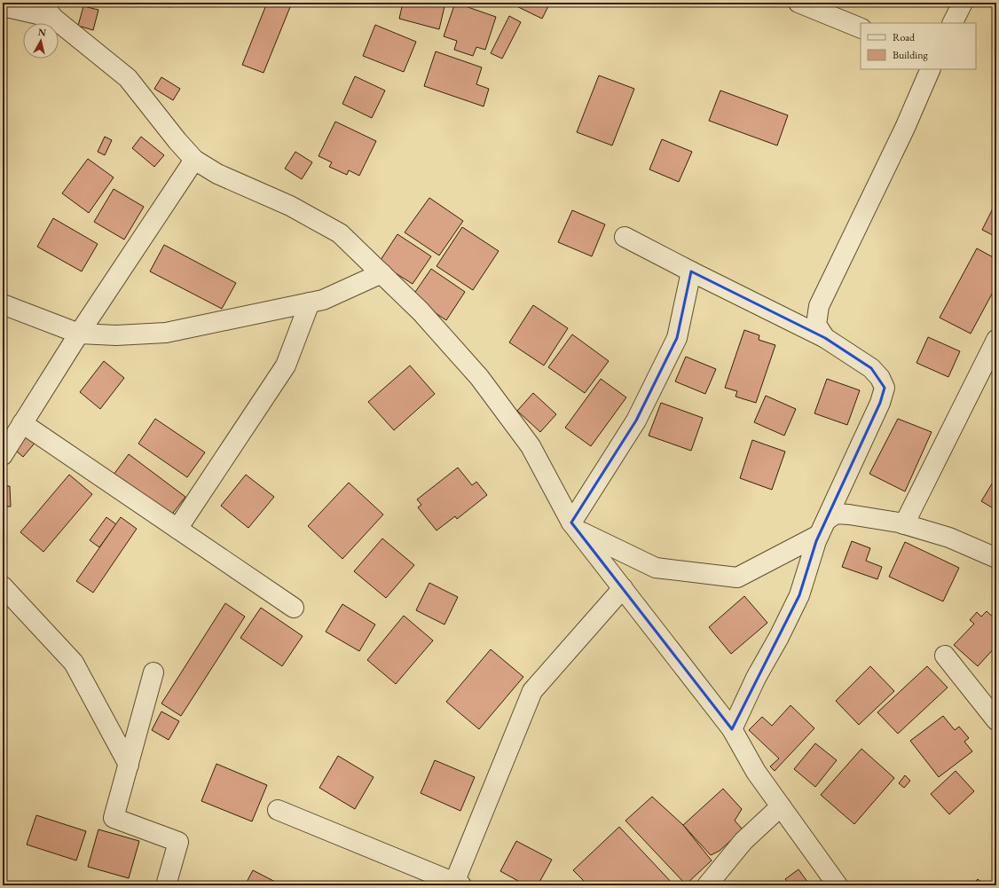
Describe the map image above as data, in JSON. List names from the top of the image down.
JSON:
{
  "legend": ["Road", "Building"],
  "north": "top"
}
